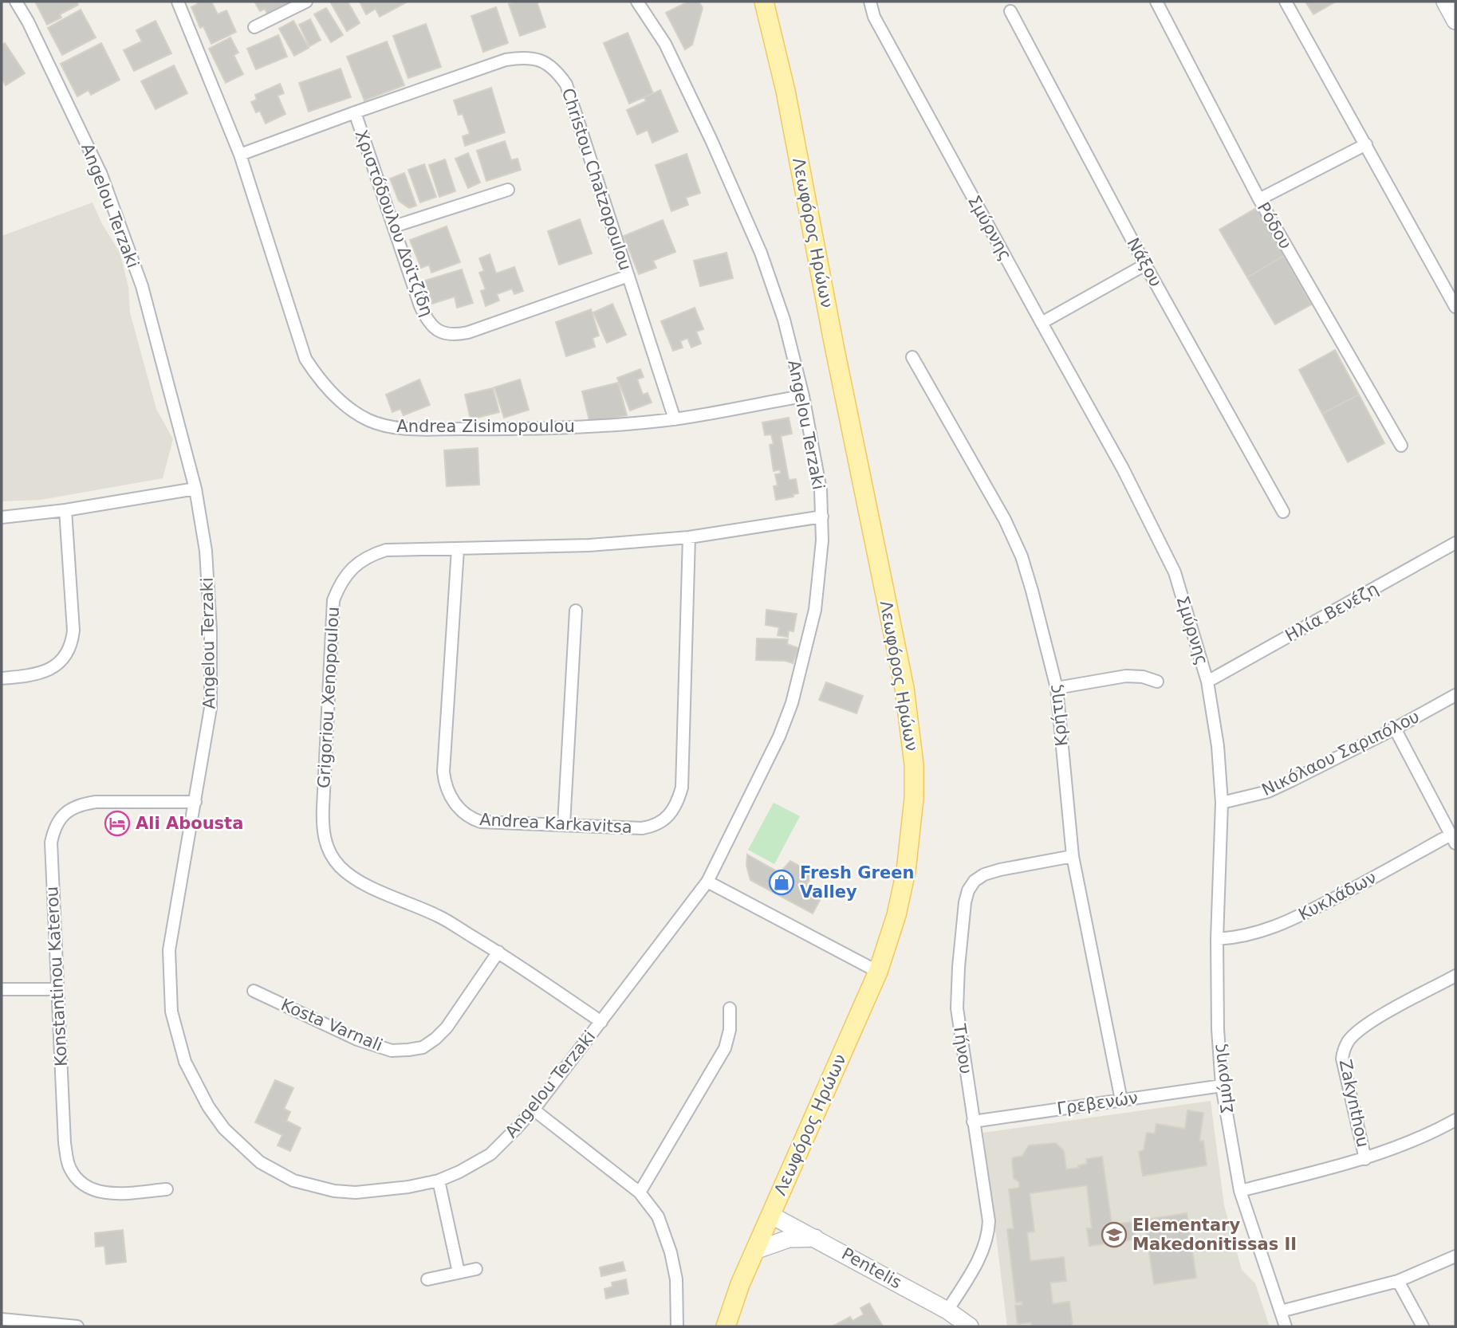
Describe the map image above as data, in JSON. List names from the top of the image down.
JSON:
{
  "streets": {
    "main road": ["Λεωφόρος Ηρώων"],
    "street": [
      "Christou Chatzopoulou",
      "Angelou Terzaki",
      "Χριστόδουλου Δοϊτζίδη",
      "Ρόδου",
      "Σμύρνης",
      "Νάξου",
      "Andrea Zisimopoulou",
      "Ηλία Βενέζη",
      "Grigoriou Xenopoulou",
      "Κρήτης",
      "Νικόλαου Σαριπόλου",
      "Andrea Karkavitsa",
      "Κυκλάδων",
      "Konstantinou Katerou",
      "Kosta Varnali",
      "Τήνου",
      "Γρεβενών",
      "Zakynthou",
      "Pentelis"
    ]
  },
  "crossings": [
    ["Christou Chatzopoulou", "Χριστόδουλου Δοϊτζίδη"],
    ["Christou Chatzopoulou", "Andrea Zisimopoulou"],
    ["Angelou Terzaki", "Andrea Zisimopoulou"],
    ["Angelou Terzaki", "Grigoriou Xenopoulou"],
    ["Angelou Terzaki", "Konstantinou Katerou"],
    ["Σμύρνης", "Ηλία Βενέζη"],
    ["Σμύρνης", "Νικόλαου Σαριπόλου"],
    ["Σμύρνης", "Κυκλάδων"],
    ["Σμύρνης", "Γρεβενών"],
    ["Λεωφόρος Ηρώων", "Pentelis"],
    ["Grigoriou Xenopoulou", "Andrea Karkavitsa"],
    ["Grigoriou Xenopoulou", "Kosta Varnali"],
    ["Κρήτης", "Τήνου"],
    ["Κρήτης", "Γρεβενών"],
    ["Τήνου", "Γρεβενών"],
    ["Τήνου", "Pentelis"]
  ],
  "places": {
    "hotel": ["Ali Abousta"],
    "shop": ["Fresh Green Valley"],
    "school or university": ["Elementary Makedonitissas II"]
  }
}
